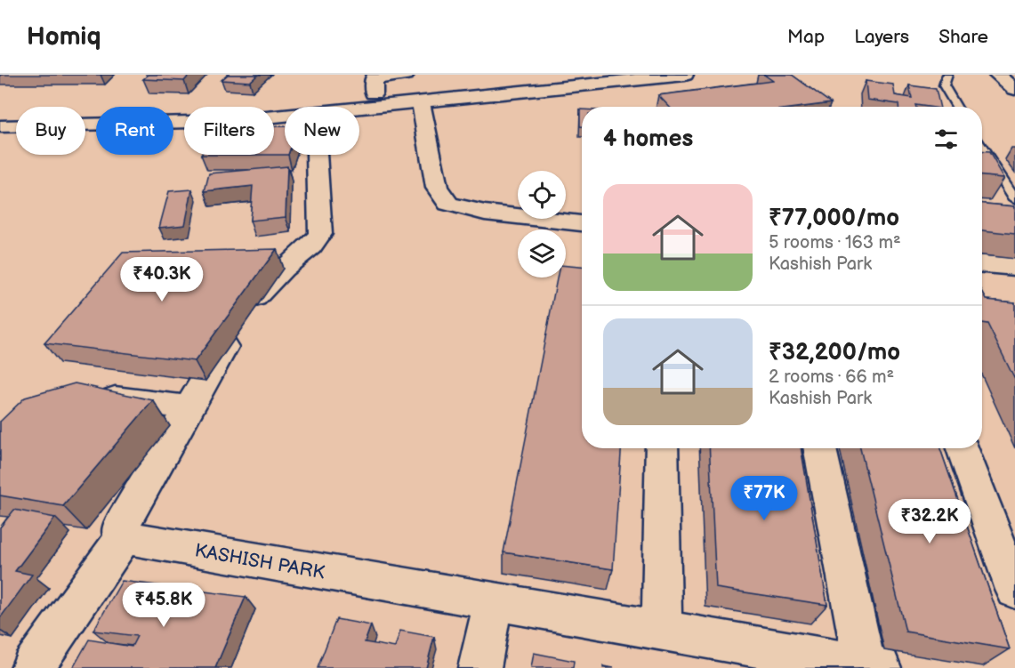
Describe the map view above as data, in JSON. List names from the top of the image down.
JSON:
{
  "streets": {
    "street": ["KASHISH PARK"]
  },
  "page": {
    "header": "Homiq",
    "nav": ["Map", "Layers", "Share"],
    "chip": [
      "Buy",
      "Rent",
      "Filters",
      "New"
    ],
    "heading": "4 homes",
    "list": [
      {
        "name": "₹77,000/mo",
        "note": "5 rooms · 163 m² · Kashish Park"
      },
      {
        "name": "₹32,200/mo",
        "note": "2 rooms · 66 m² · Kashish Park"
      }
    ],
    "price": [
      "₹40.3K",
      "₹77K",
      "₹32.2K",
      "₹45.8K"
    ]
  }
}
